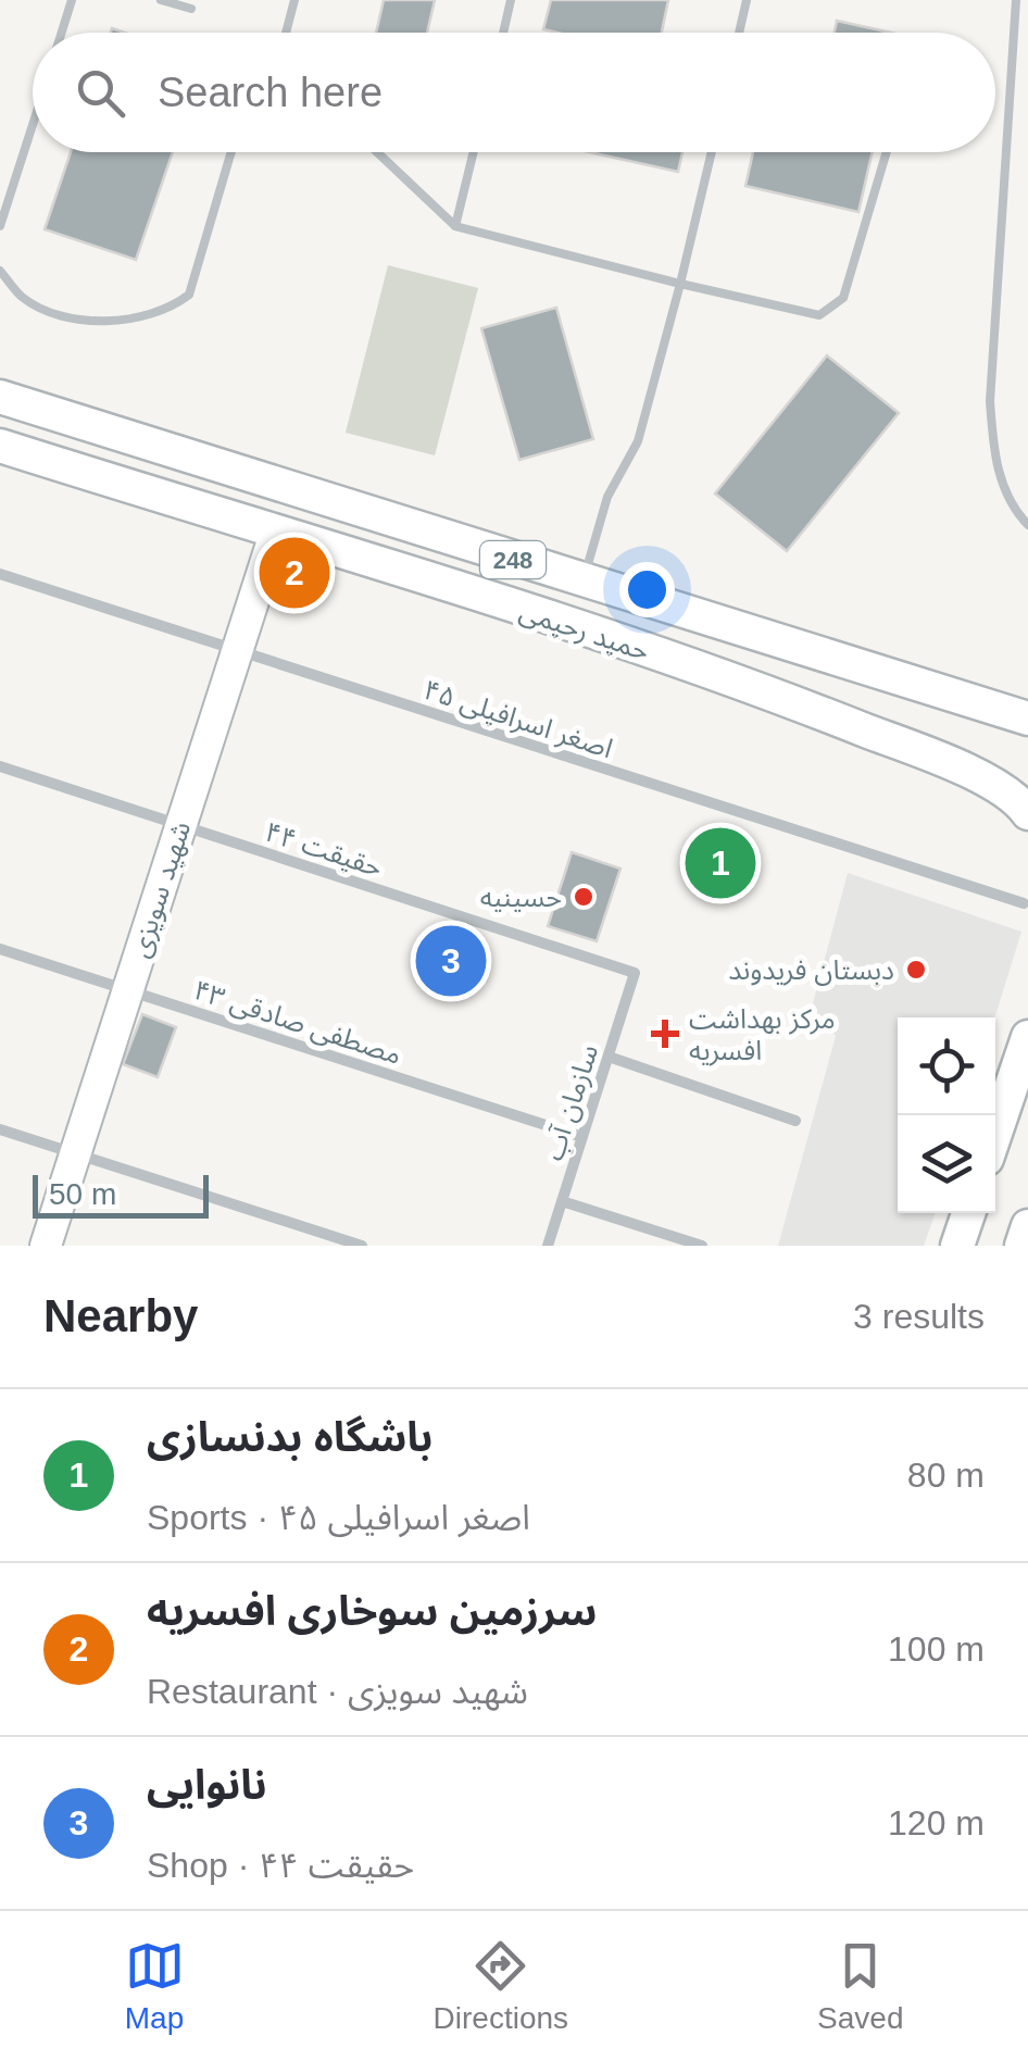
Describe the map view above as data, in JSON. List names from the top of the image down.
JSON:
{
  "streets": {
    "main road": ["248", "حمید رحیمی", "شهید سویزی"],
    "street": [
      "اصغر اسرافیلی ۴۵",
      "حقیقت ۴۴",
      "مصطفی صادقی ۴۳",
      "سازمان آب"
    ]
  },
  "crossings": [
    ["حمید رحیمی", "شهید سویزی"],
    ["اصغر اسرافیلی ۴۵", "شهید سویزی"],
    ["حقیقت ۴۴", "شهید سویزی"],
    ["حقیقت ۴۴", "سازمان آب"],
    ["شهید سویزی", "مصطفی صادقی ۴۳"],
    ["مصطفی صادقی ۴۳", "سازمان آب"]
  ],
  "places": {
    "other": ["حسینیه", "دبستان فریدوند"],
    "health": ["مرکز بهداشت افسریه"]
  },
  "scale_bar": "50 m",
  "page": {
    "search": "Search here",
    "pins": ["2", "1", "3"],
    "scale": "50 m",
    "heading": ["Nearby", "3 results"],
    "list": [
      {
        "mark": "1",
        "name": "باشگاه بدنسازی",
        "note": "Sports · اصغر اسرافیلی ۴۵",
        "value": "80 m"
      },
      {
        "mark": "2",
        "name": "سرزمین سوخاری افسریه",
        "note": "Restaurant · شهید سویزی",
        "value": "100 m"
      },
      {
        "mark": "3",
        "name": "نانوایی",
        "note": "Shop · حقیقت ۴۴",
        "value": "120 m"
      }
    ],
    "nav": ["Map", "Directions", "Saved"]
  }
}
